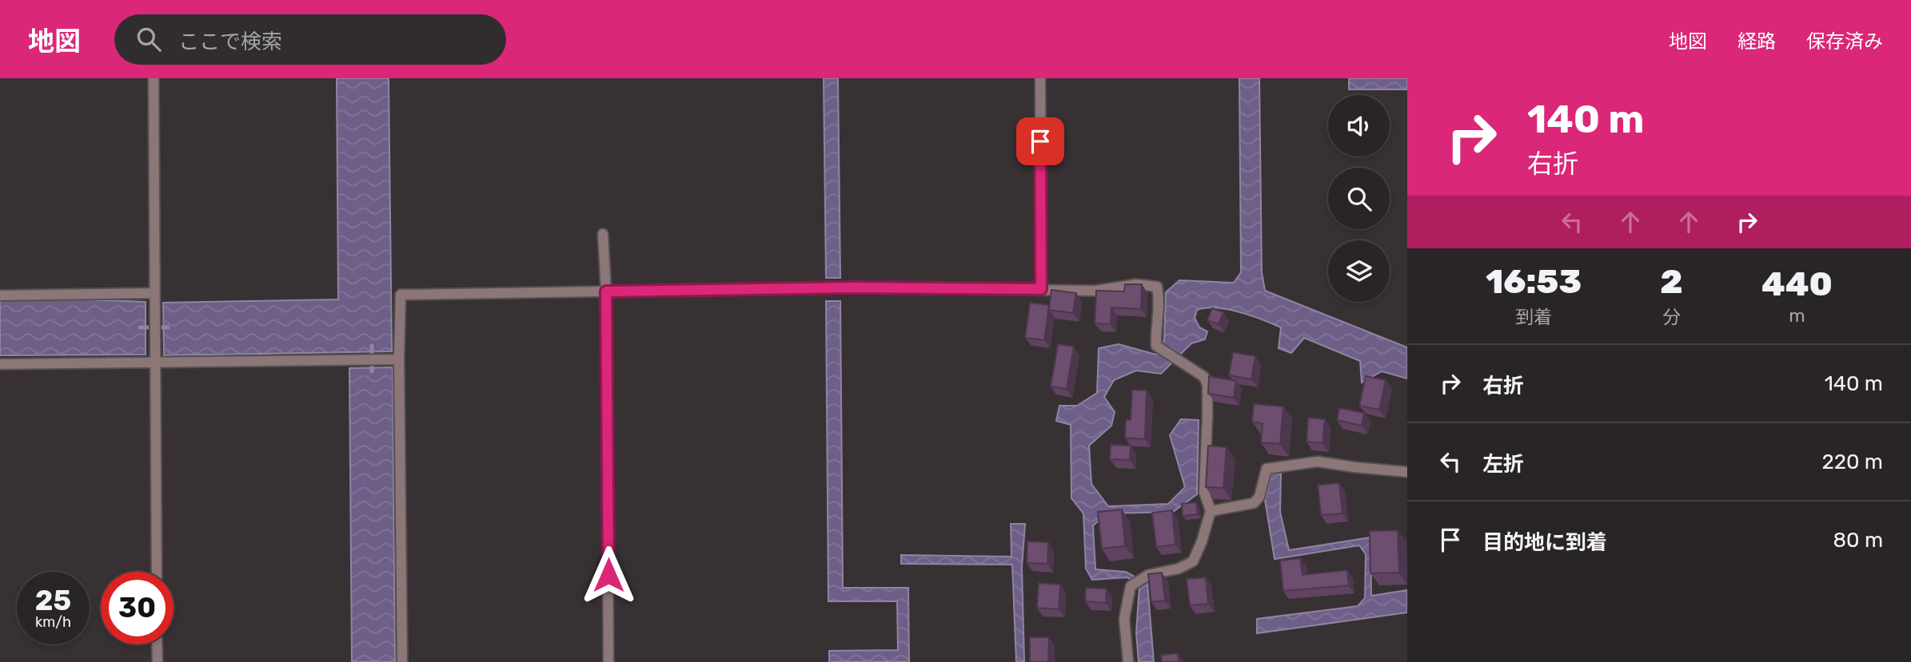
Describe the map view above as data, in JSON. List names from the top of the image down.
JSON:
{
  "page": {
    "header": "地図",
    "search": "ここで検索",
    "nav": ["地図", "経路", "保存済み"],
    "turn": ["140 m", "右折"],
    "eta": [
      "16:53",
      "到着",
      "2",
      "分",
      "440",
      "m"
    ],
    "list": [
      {
        "name": "右折",
        "value": "140 m"
      },
      {
        "name": "左折",
        "value": "220 m"
      },
      {
        "name": "目的地に到着",
        "value": "80 m"
      }
    ],
    "speed": "25 km/h",
    "limit": "30"
  }
}
